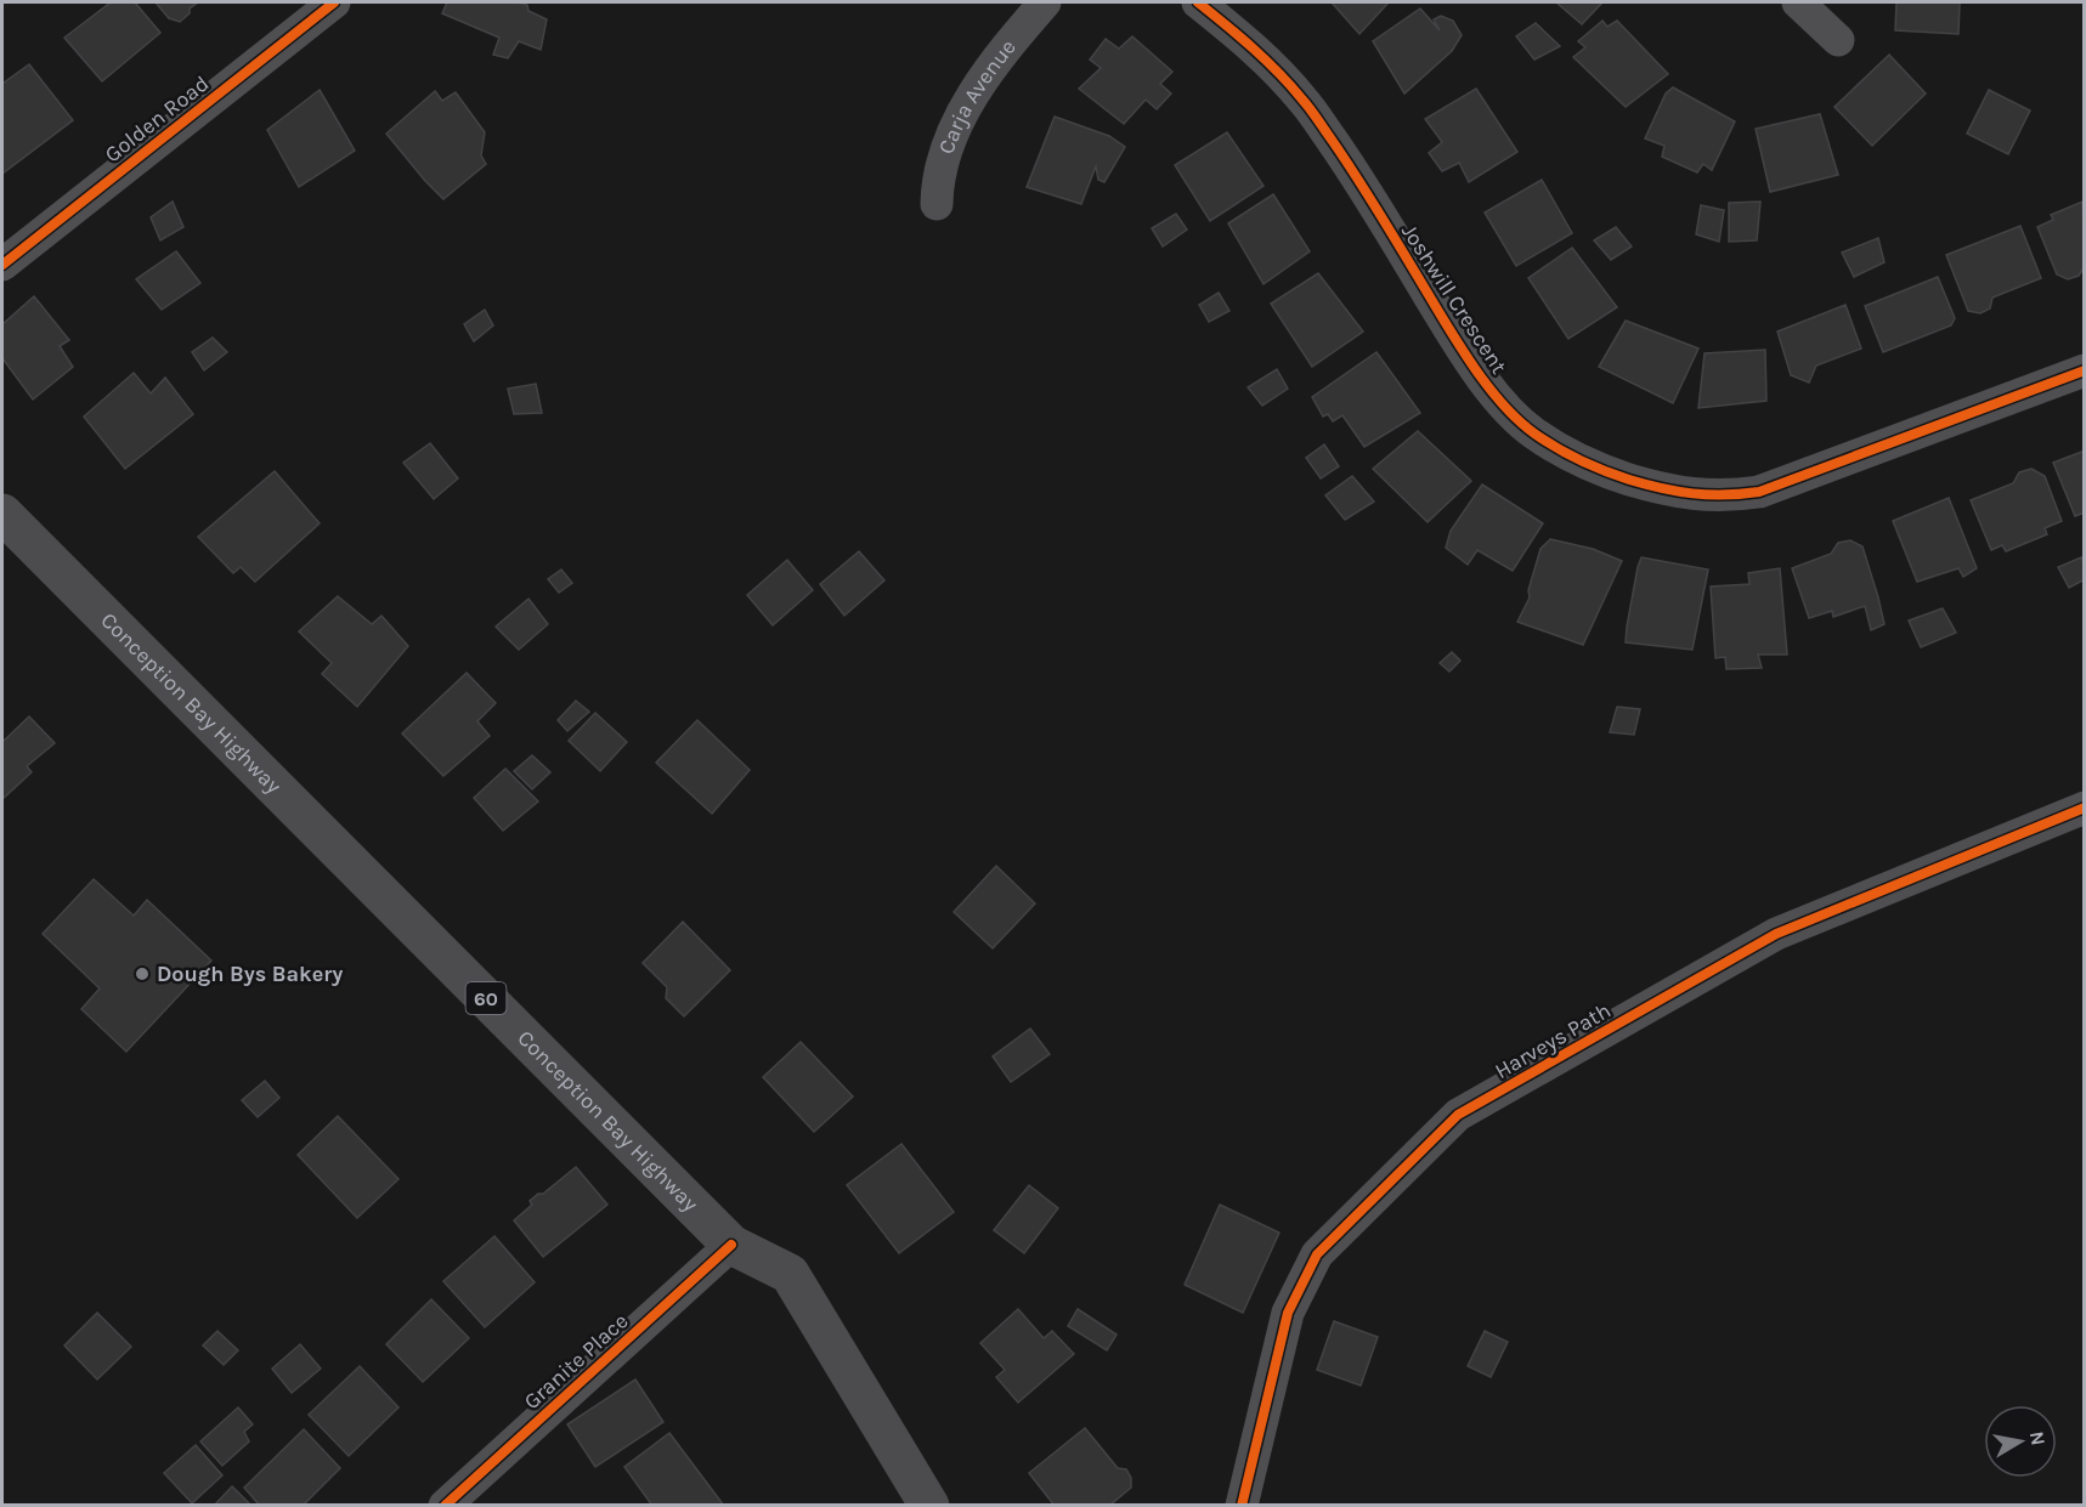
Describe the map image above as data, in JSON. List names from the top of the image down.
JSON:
{
  "streets": {
    "main road": ["Conception Bay Highway", "60"],
    "street": [
      "Carja Avenue",
      "Golden Road",
      "Joshwill Crescent",
      "Harveys Path",
      "Granite Place"
    ]
  },
  "crossings": [
    ["Conception Bay Highway", "Granite Place"]
  ],
  "places": ["Dough Bys Bakery"],
  "north": "right"
}
